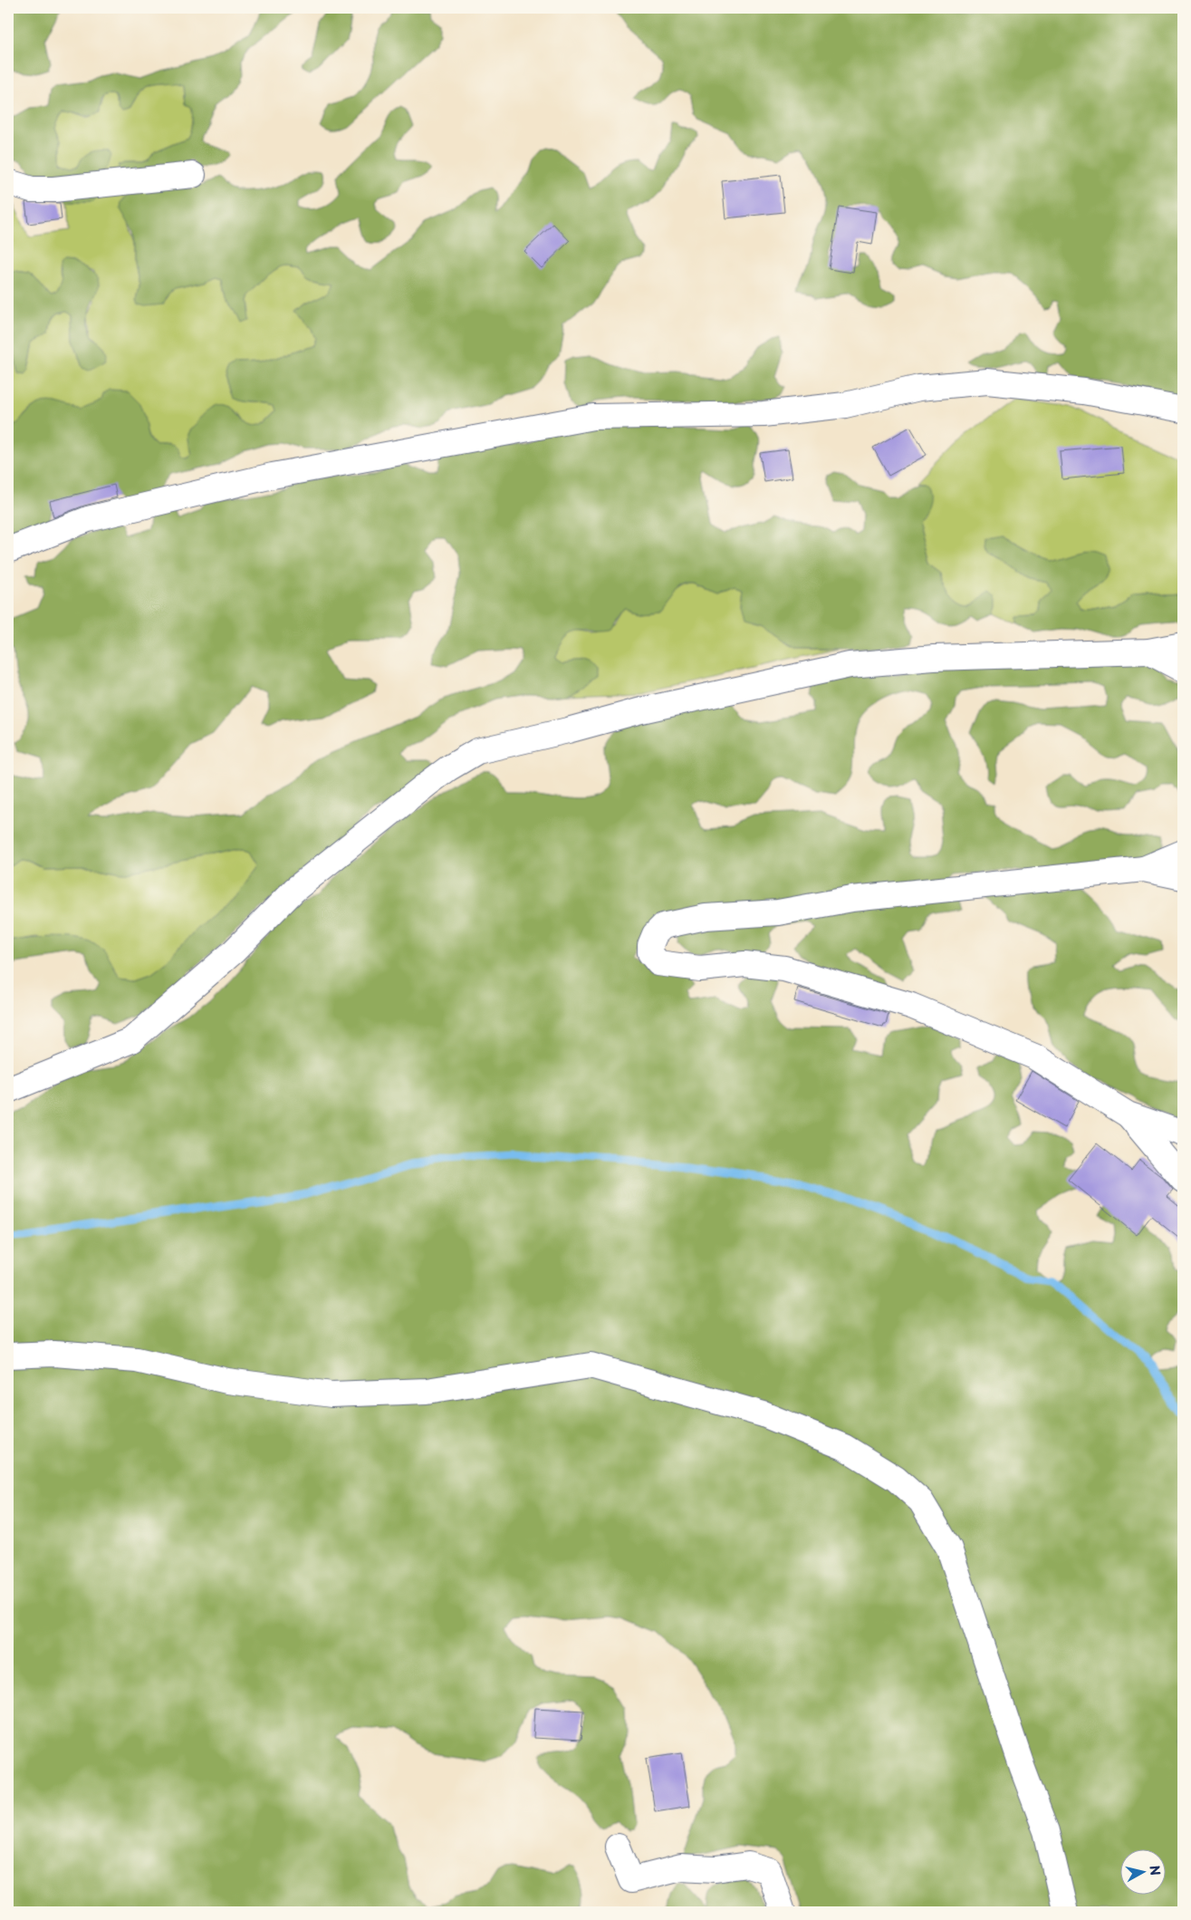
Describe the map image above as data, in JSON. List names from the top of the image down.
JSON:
{
  "north": "right"
}
